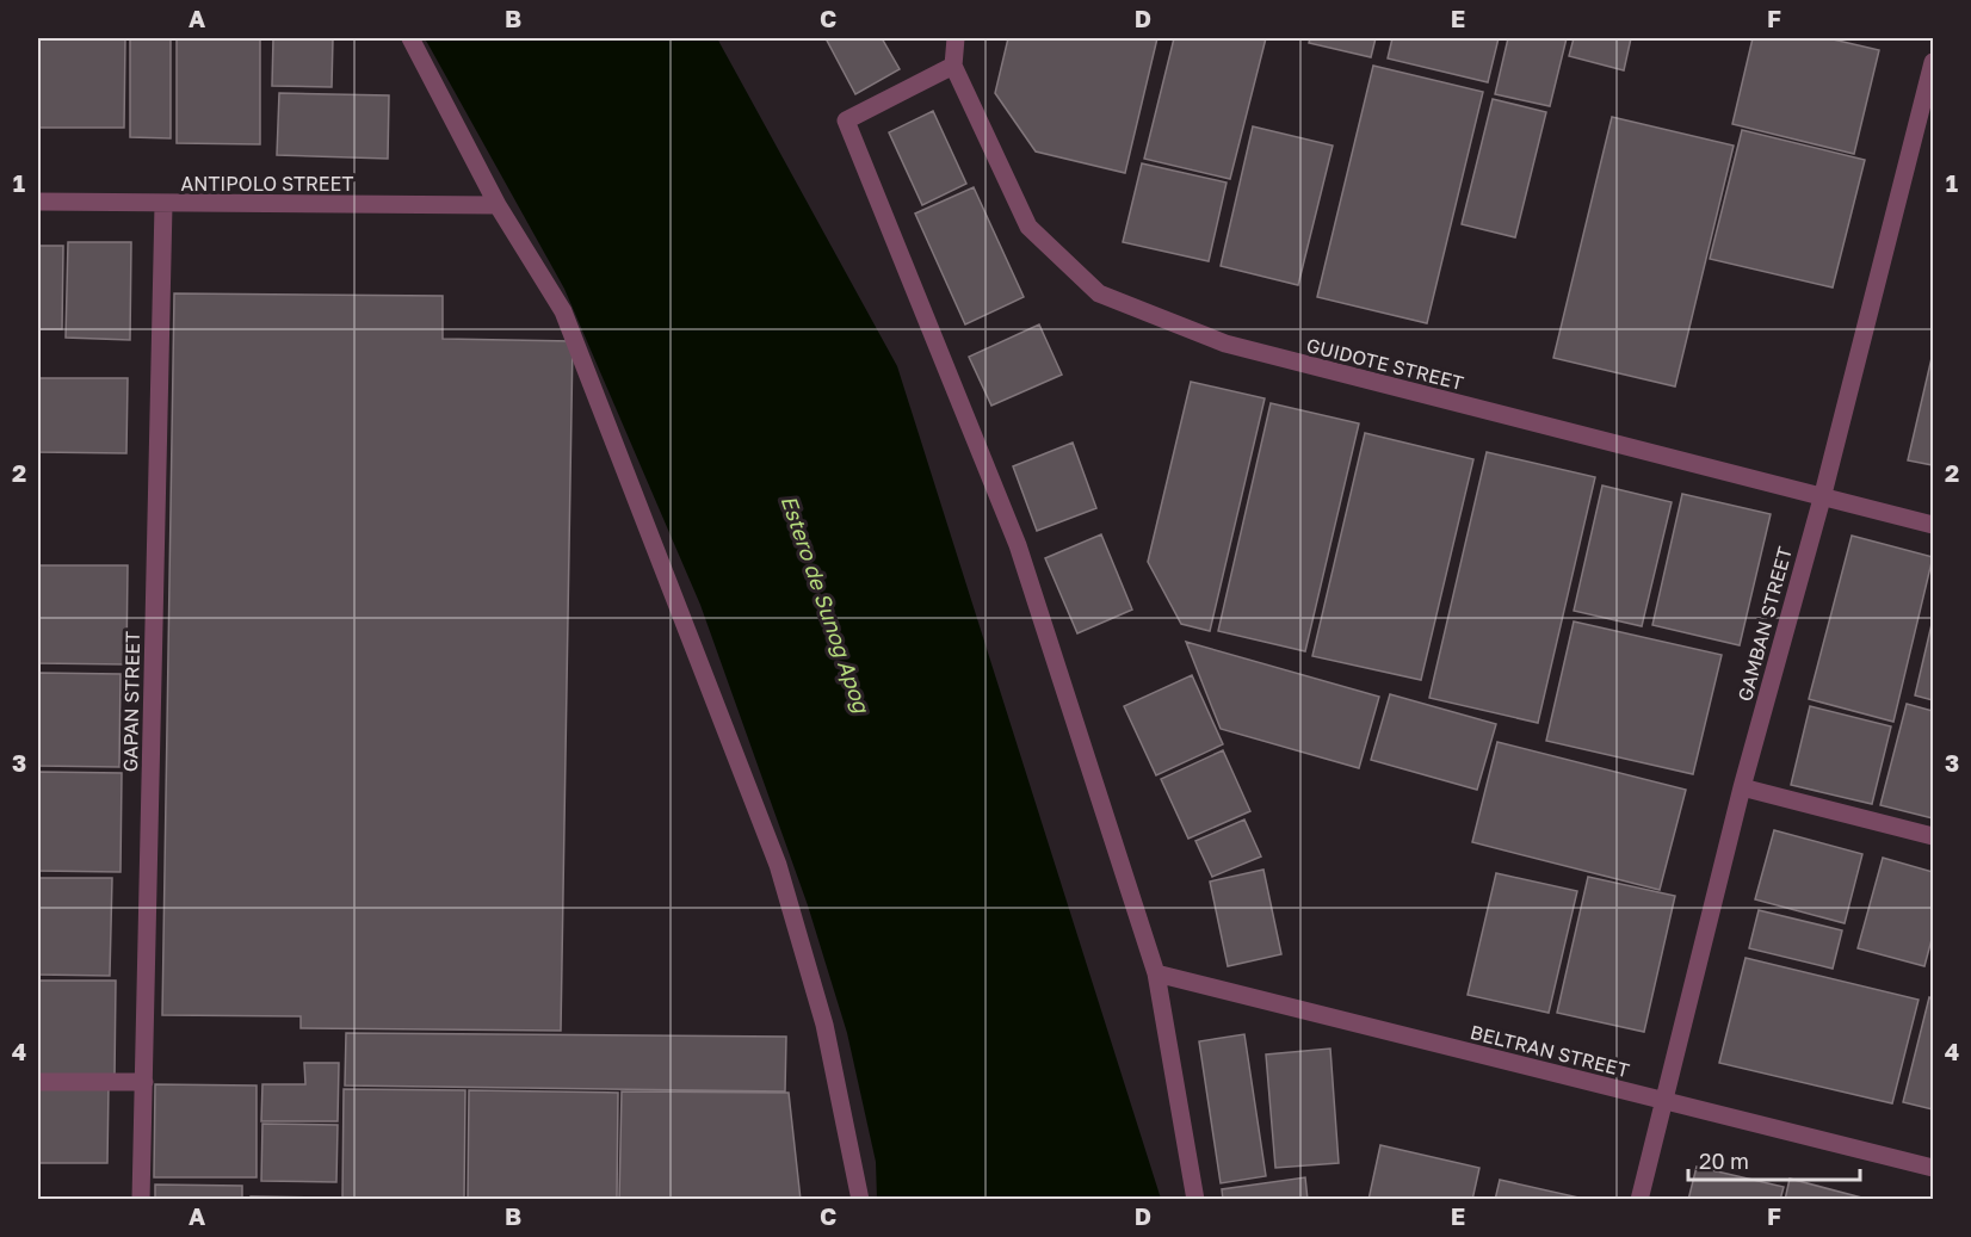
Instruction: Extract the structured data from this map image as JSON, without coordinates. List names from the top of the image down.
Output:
{
  "streets": {
    "street": [
      "ANTIPOLO STREET",
      "GUIDOTE STREET",
      "GAMBAN STREET",
      "GAPAN STREET",
      "BELTRAN STREET"
    ]
  },
  "crossings": [
    ["ANTIPOLO STREET", "GAPAN STREET"],
    ["GUIDOTE STREET", "GAMBAN STREET"],
    ["GAMBAN STREET", "BELTRAN STREET"]
  ],
  "water": ["Estero de Sunog Apog"],
  "scale_bar": "20 m",
  "grid": {
    "columns": [
      "A",
      "B",
      "C",
      "D",
      "E",
      "F"
    ],
    "rows": [
      "1",
      "2",
      "3",
      "4"
    ]
  }
}
